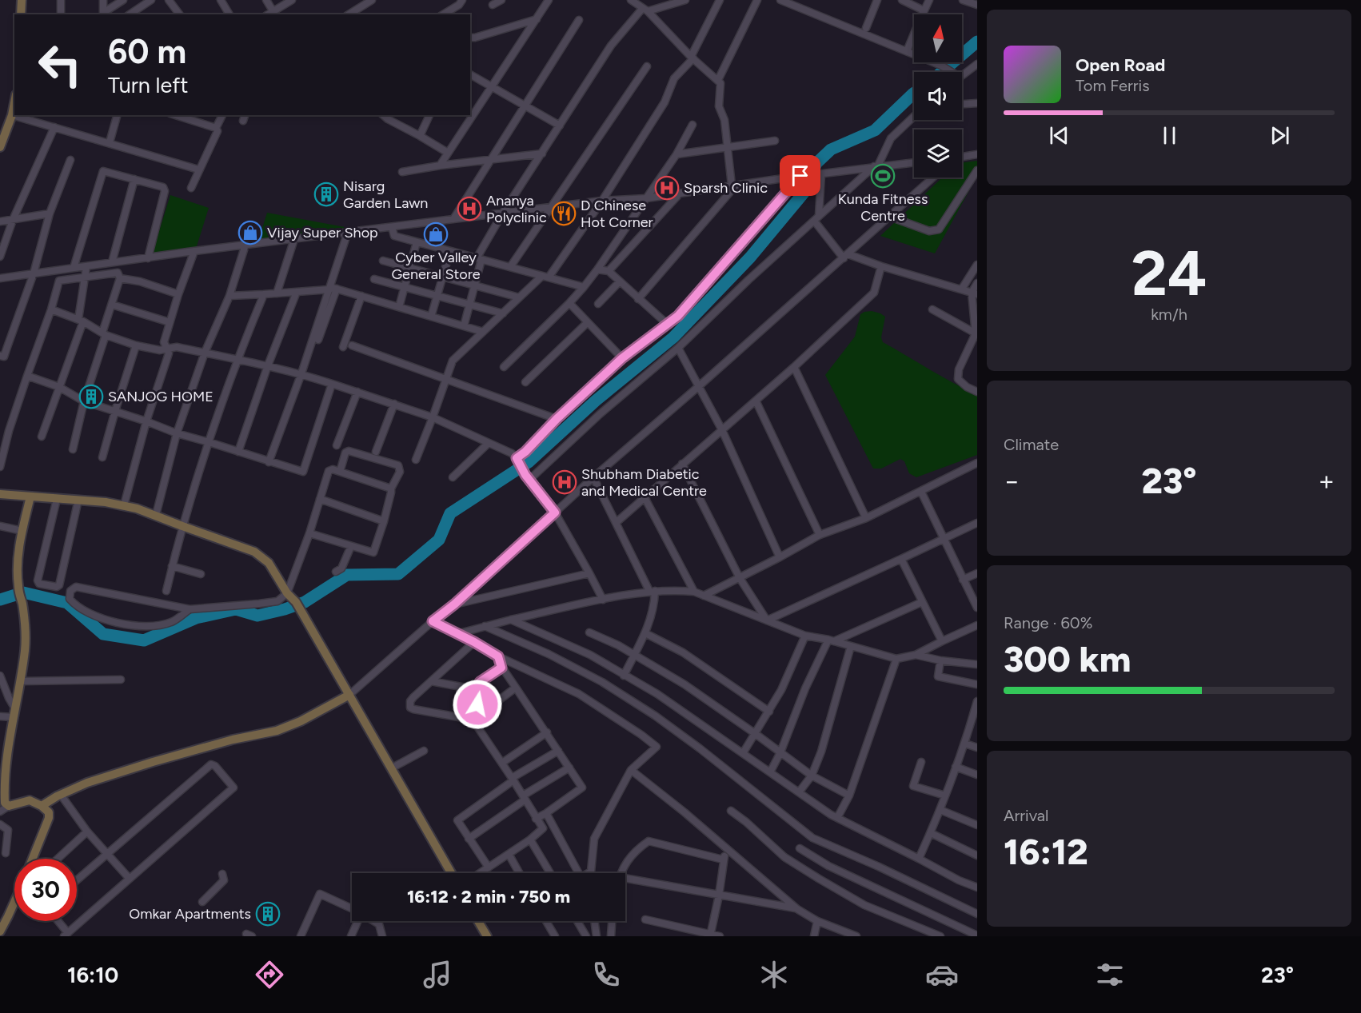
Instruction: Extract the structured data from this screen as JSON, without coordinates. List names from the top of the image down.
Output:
{
  "places": {
    "sports": ["Kunda Fitness Centre"],
    "hospital": ["Sparsh Clinic", "Ananya Polyclinic", "Shubham Diabetic and Medical Centre"],
    "building": ["Nisarg Garden Lawn", "SANJOG HOME", "Omkar Apartments"],
    "restaurant": ["D Chinese Hot Corner"],
    "shop": ["Vijay Super Shop", "Cyber Valley General Store"]
  },
  "north": "top",
  "page": {
    "turn": ["60 m", "Turn left"],
    "song": ["Open Road", "Tom Ferris"],
    "tile": [
      ["24", "km/h"],
      "Climate",
      ["Range · 60%", "300 km"],
      ["Arrival", "16:12"]
    ],
    "heat": ["−", "23°", "+"],
    "limit": "30",
    "trip": "16:12 · 2 min · 750 m",
    "tabs": ["16:10", "23°"]
  }
}
